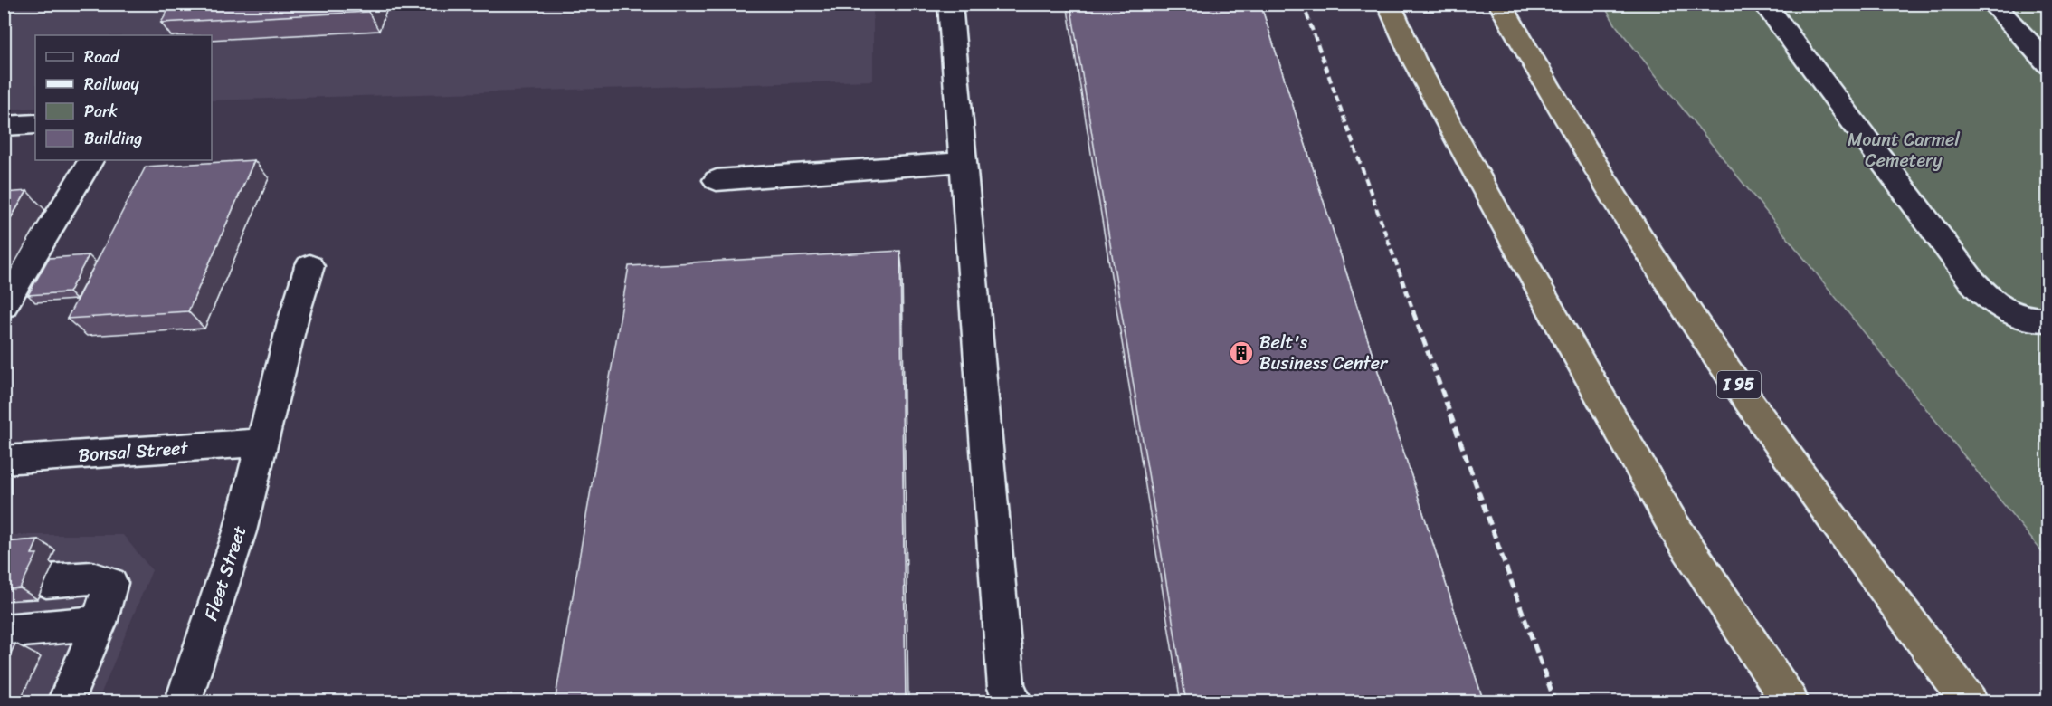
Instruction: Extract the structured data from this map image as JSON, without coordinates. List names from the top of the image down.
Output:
{
  "streets": {
    "highway": ["I 95"],
    "street": ["Bonsal Street", "Fleet Street"]
  },
  "crossings": [
    ["Bonsal Street", "Fleet Street"]
  ],
  "parks": ["Mount Carmel Cemetery"],
  "places": {
    "building": ["Belt's Business Center"]
  },
  "legend": [
    "Road",
    "Railway",
    "Park",
    "Building"
  ]
}
